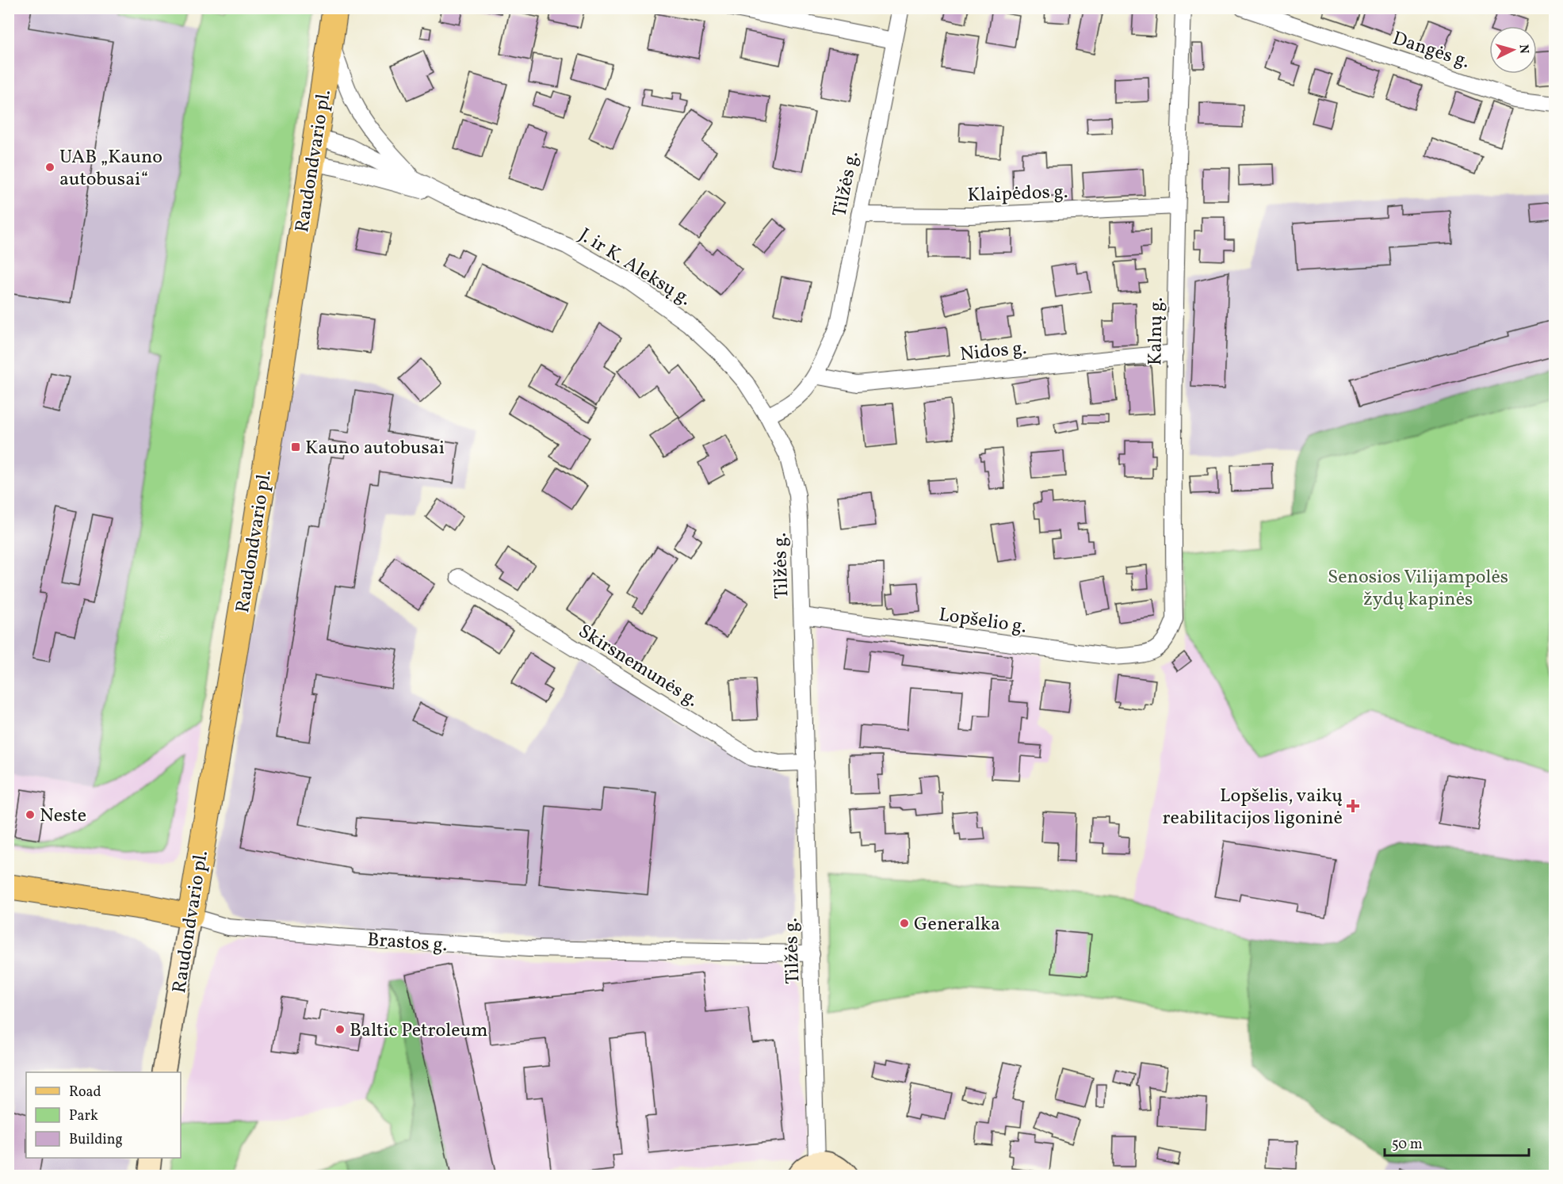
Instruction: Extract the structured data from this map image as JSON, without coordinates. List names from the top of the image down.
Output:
{
  "streets": {
    "main road": ["Raudondvario pl.", "Brastos g."],
    "street": [
      "Dangės g.",
      "Tilžės g.",
      "Klaipėdos g.",
      "J. ir K. Aleksų g.",
      "Kalnų g.",
      "Nidos g.",
      "Lopšelio g.",
      "Skirsnemunės g."
    ]
  },
  "crossings": [
    ["Raudondvario pl.", "J. ir K. Aleksų g."],
    ["Raudondvario pl.", "Brastos g."],
    ["Tilžės g.", "Klaipėdos g."],
    ["Tilžės g.", "J. ir K. Aleksų g."],
    ["Tilžės g.", "Nidos g."],
    ["Tilžės g.", "Lopšelio g."],
    ["Tilžės g.", "Skirsnemunės g."],
    ["Tilžės g.", "Brastos g."],
    ["Klaipėdos g.", "Kalnų g."],
    ["Kalnų g.", "Nidos g."],
    ["Kalnų g.", "Lopšelio g."]
  ],
  "parks": ["Senosios Vilijampolės žydų kapinės"],
  "places": {
    "other": [
      "UAB „Kauno autobusai“",
      "Neste",
      "Generalka",
      "Baltic Petroleum"
    ],
    "transit": ["Kauno autobusai"],
    "health": ["Lopšelis, vaikų reabilitacijos ligoninė"]
  },
  "legend": ["Road", "Park", "Building"],
  "scale_bar": "50 m",
  "north": "right"
}
